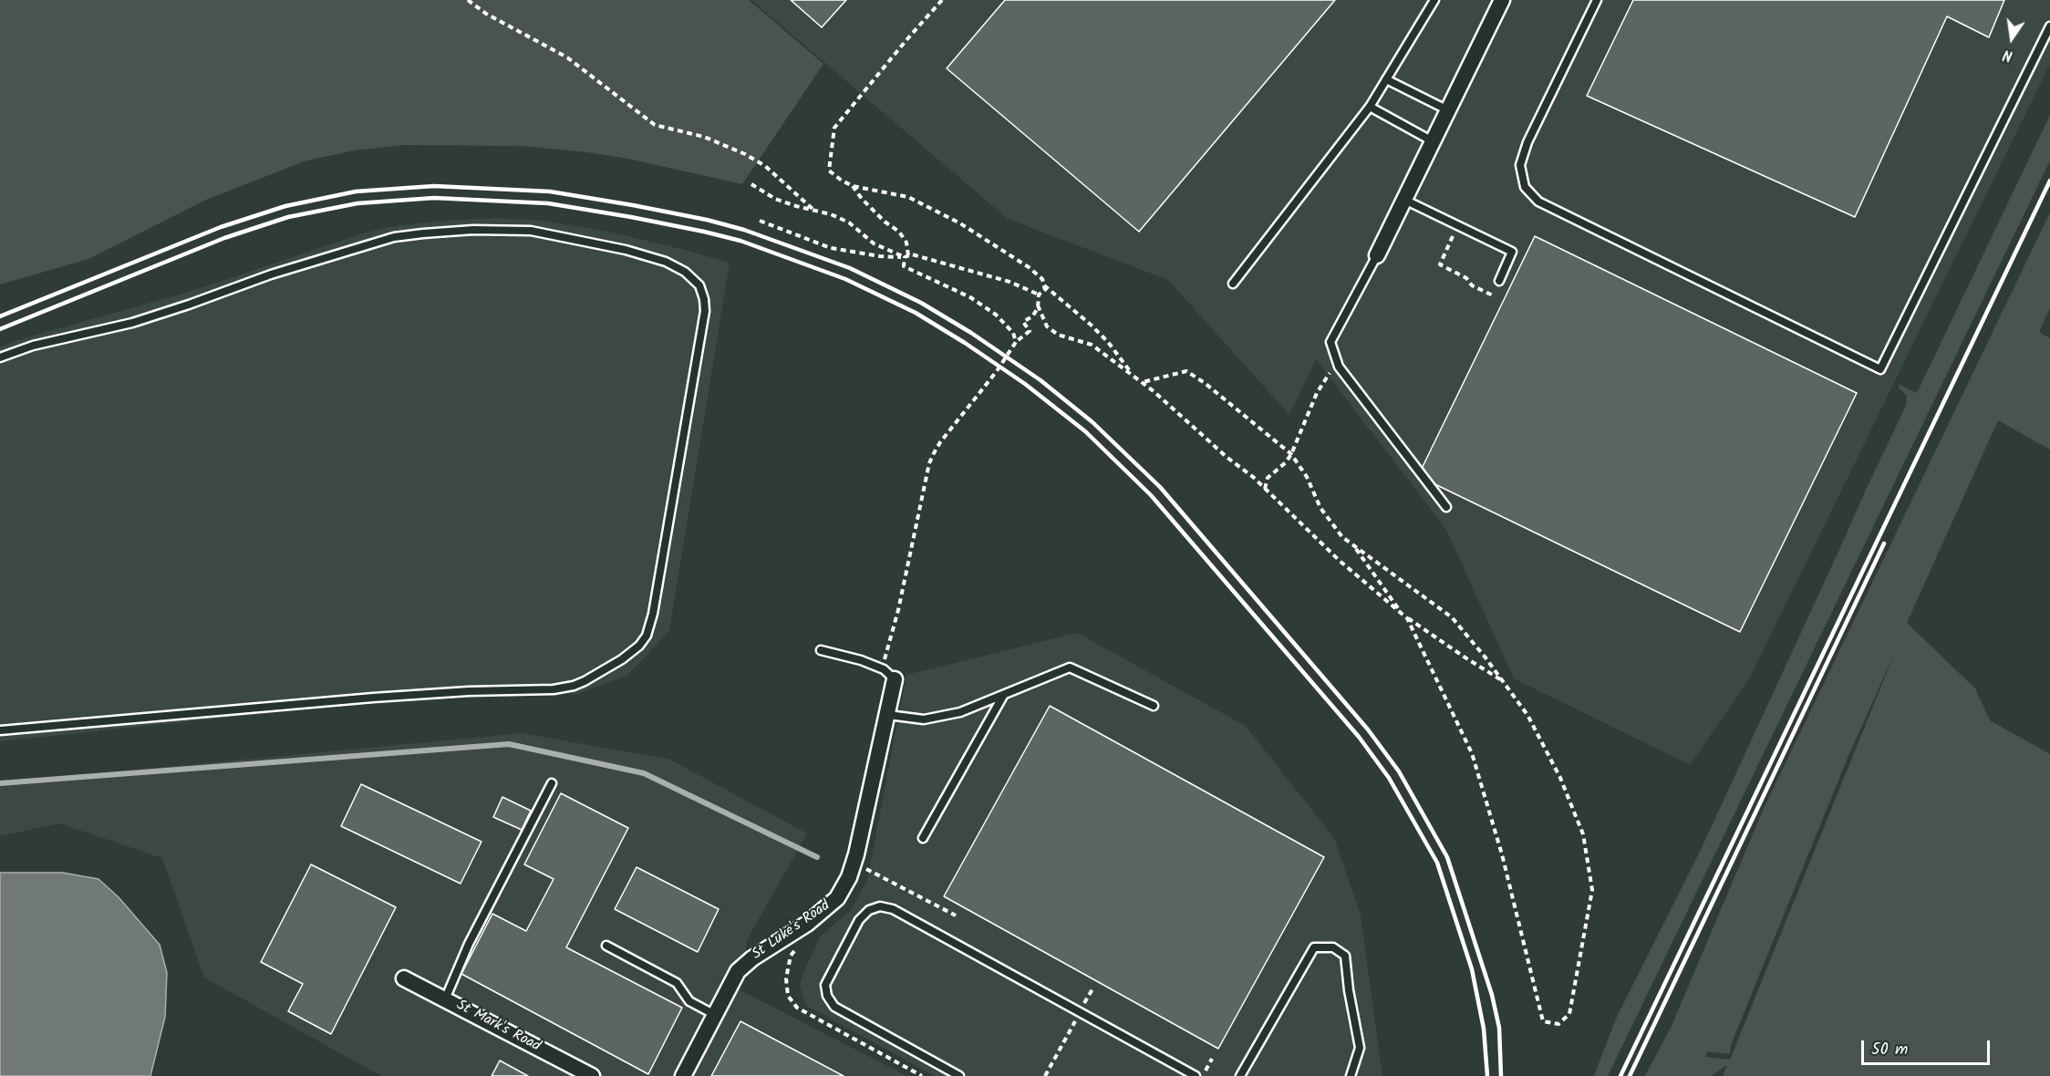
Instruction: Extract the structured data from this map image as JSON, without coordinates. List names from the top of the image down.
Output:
{
  "streets": {
    "street": ["St Luke's Road", "St Mark's Road"]
  },
  "scale_bar": "50 m",
  "north": "bottom"
}
